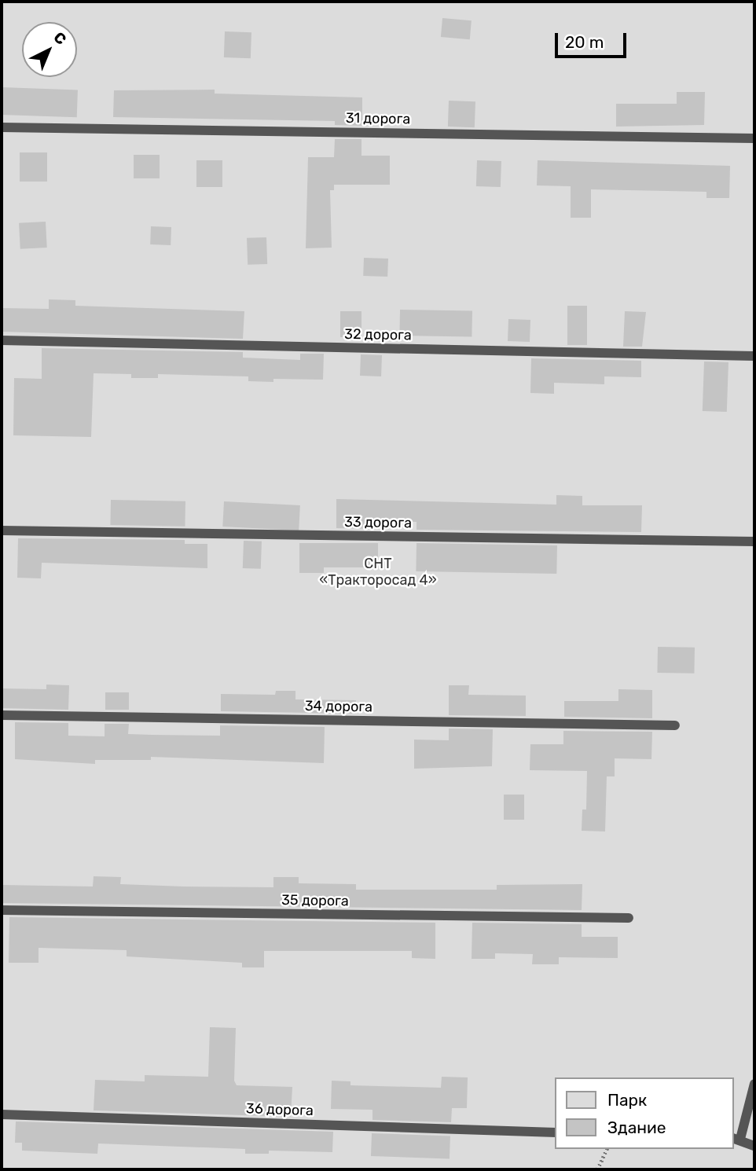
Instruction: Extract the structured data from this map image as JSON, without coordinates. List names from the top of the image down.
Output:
{
  "streets": {
    "lane": [
      "31 дорога",
      "32 дорога",
      "33 дорога",
      "34 дорога",
      "35 дорога",
      "36 дорога"
    ]
  },
  "parks": ["СНТ «Тракторосад 4»"],
  "legend": ["Парк", "Здание"],
  "scale_bar": "20 m",
  "north": "top right"
}
